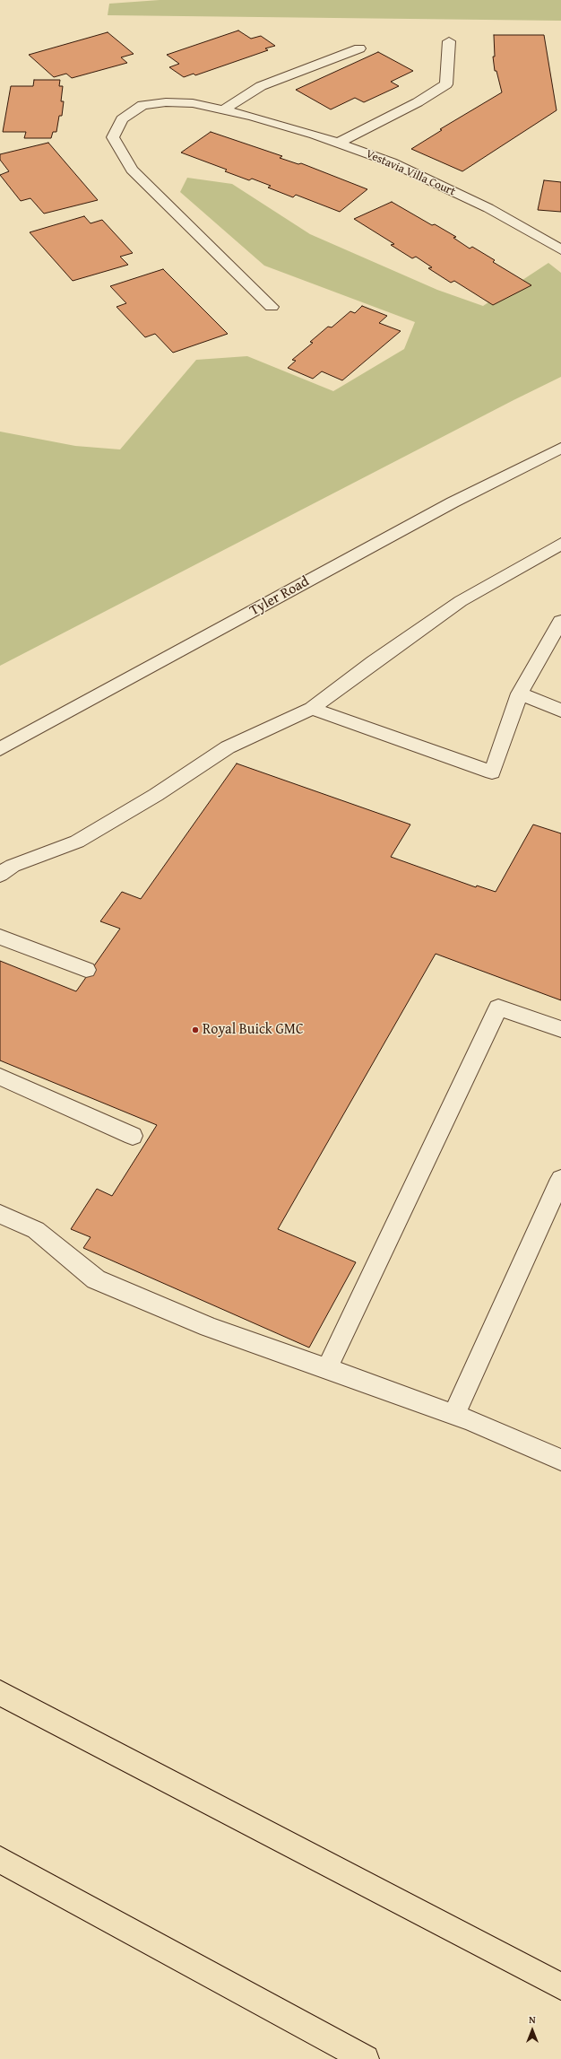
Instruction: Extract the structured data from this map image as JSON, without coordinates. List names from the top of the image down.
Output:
{
  "streets": {
    "street": ["Vestavia Villa Court", "Tyler Road"]
  },
  "places": ["Royal Buick GMC"],
  "north": "top"
}
